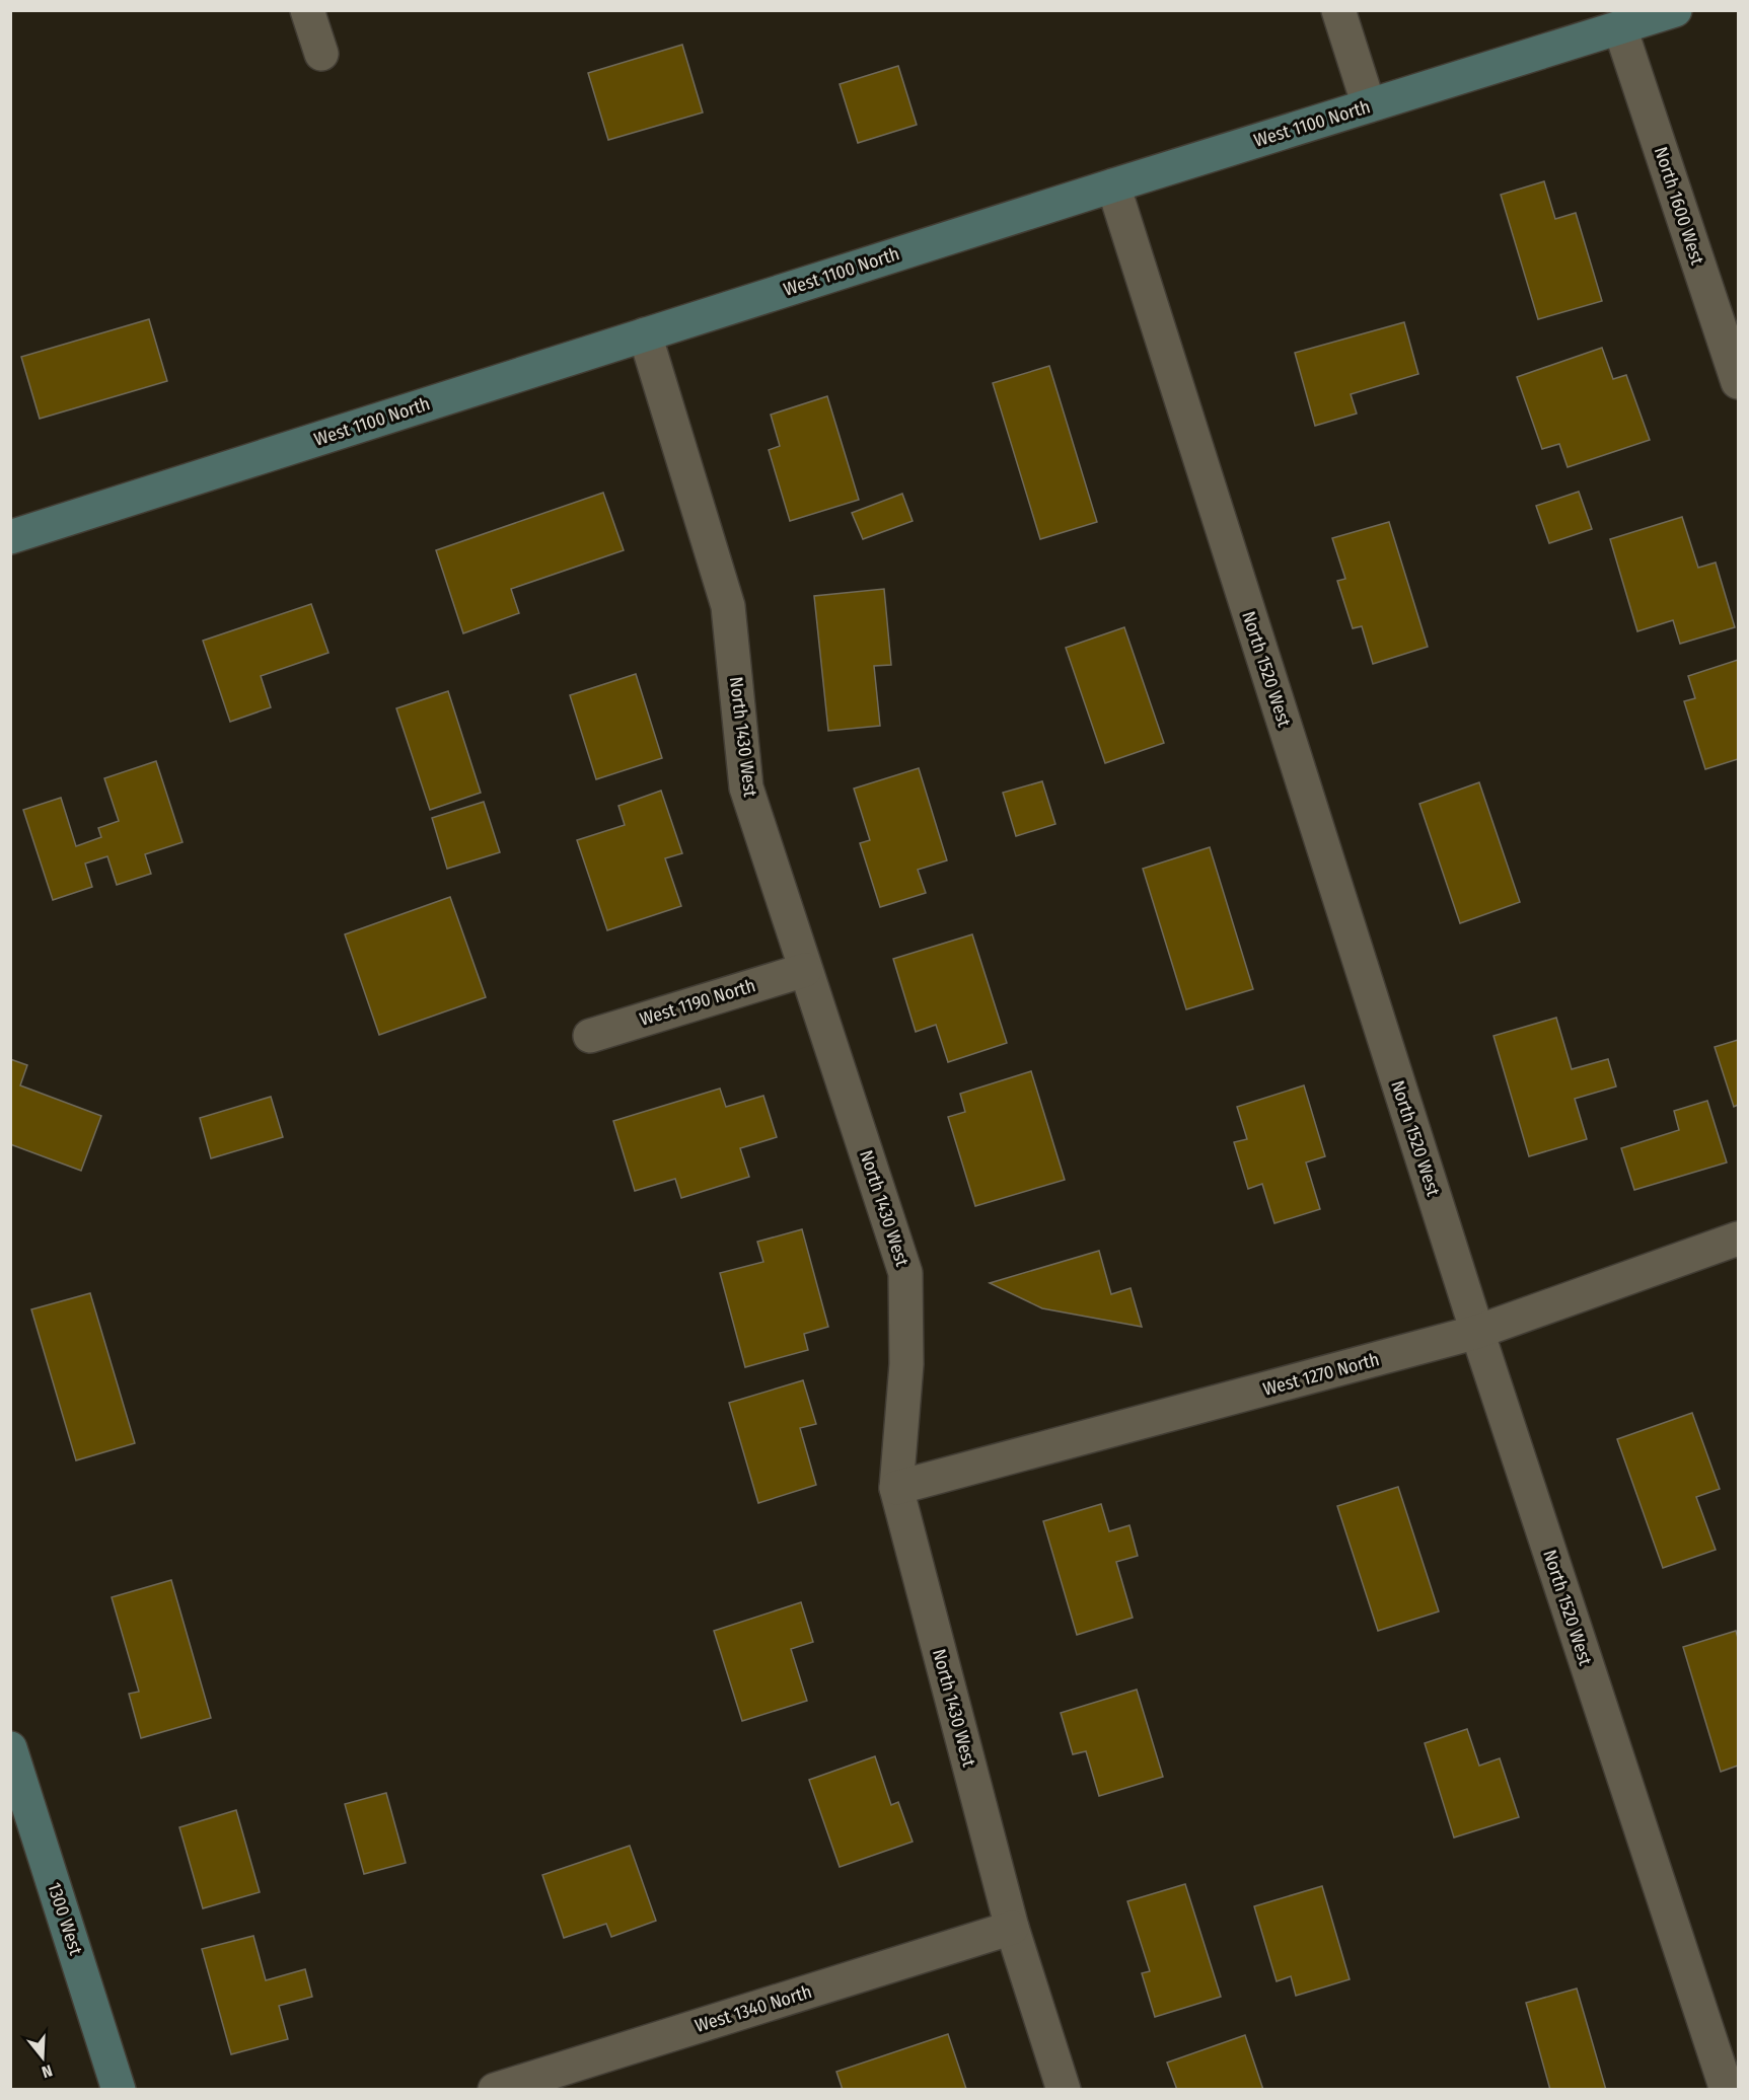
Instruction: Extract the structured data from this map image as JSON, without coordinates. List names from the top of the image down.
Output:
{
  "streets": {
    "main road": ["West 1100 North", "1300 West"],
    "street": [
      "North 1600 West",
      "North 1520 West",
      "North 1430 West",
      "West 1190 North",
      "West 1270 North",
      "West 1340 North"
    ]
  },
  "crossings": [
    ["West 1100 North", "North 1600 West"],
    ["West 1100 North", "North 1520 West"],
    ["West 1100 North", "North 1430 West"],
    ["North 1520 West", "West 1270 North"],
    ["North 1430 West", "West 1190 North"],
    ["North 1430 West", "West 1270 North"],
    ["North 1430 West", "West 1340 North"]
  ],
  "north": "bottom"
}
